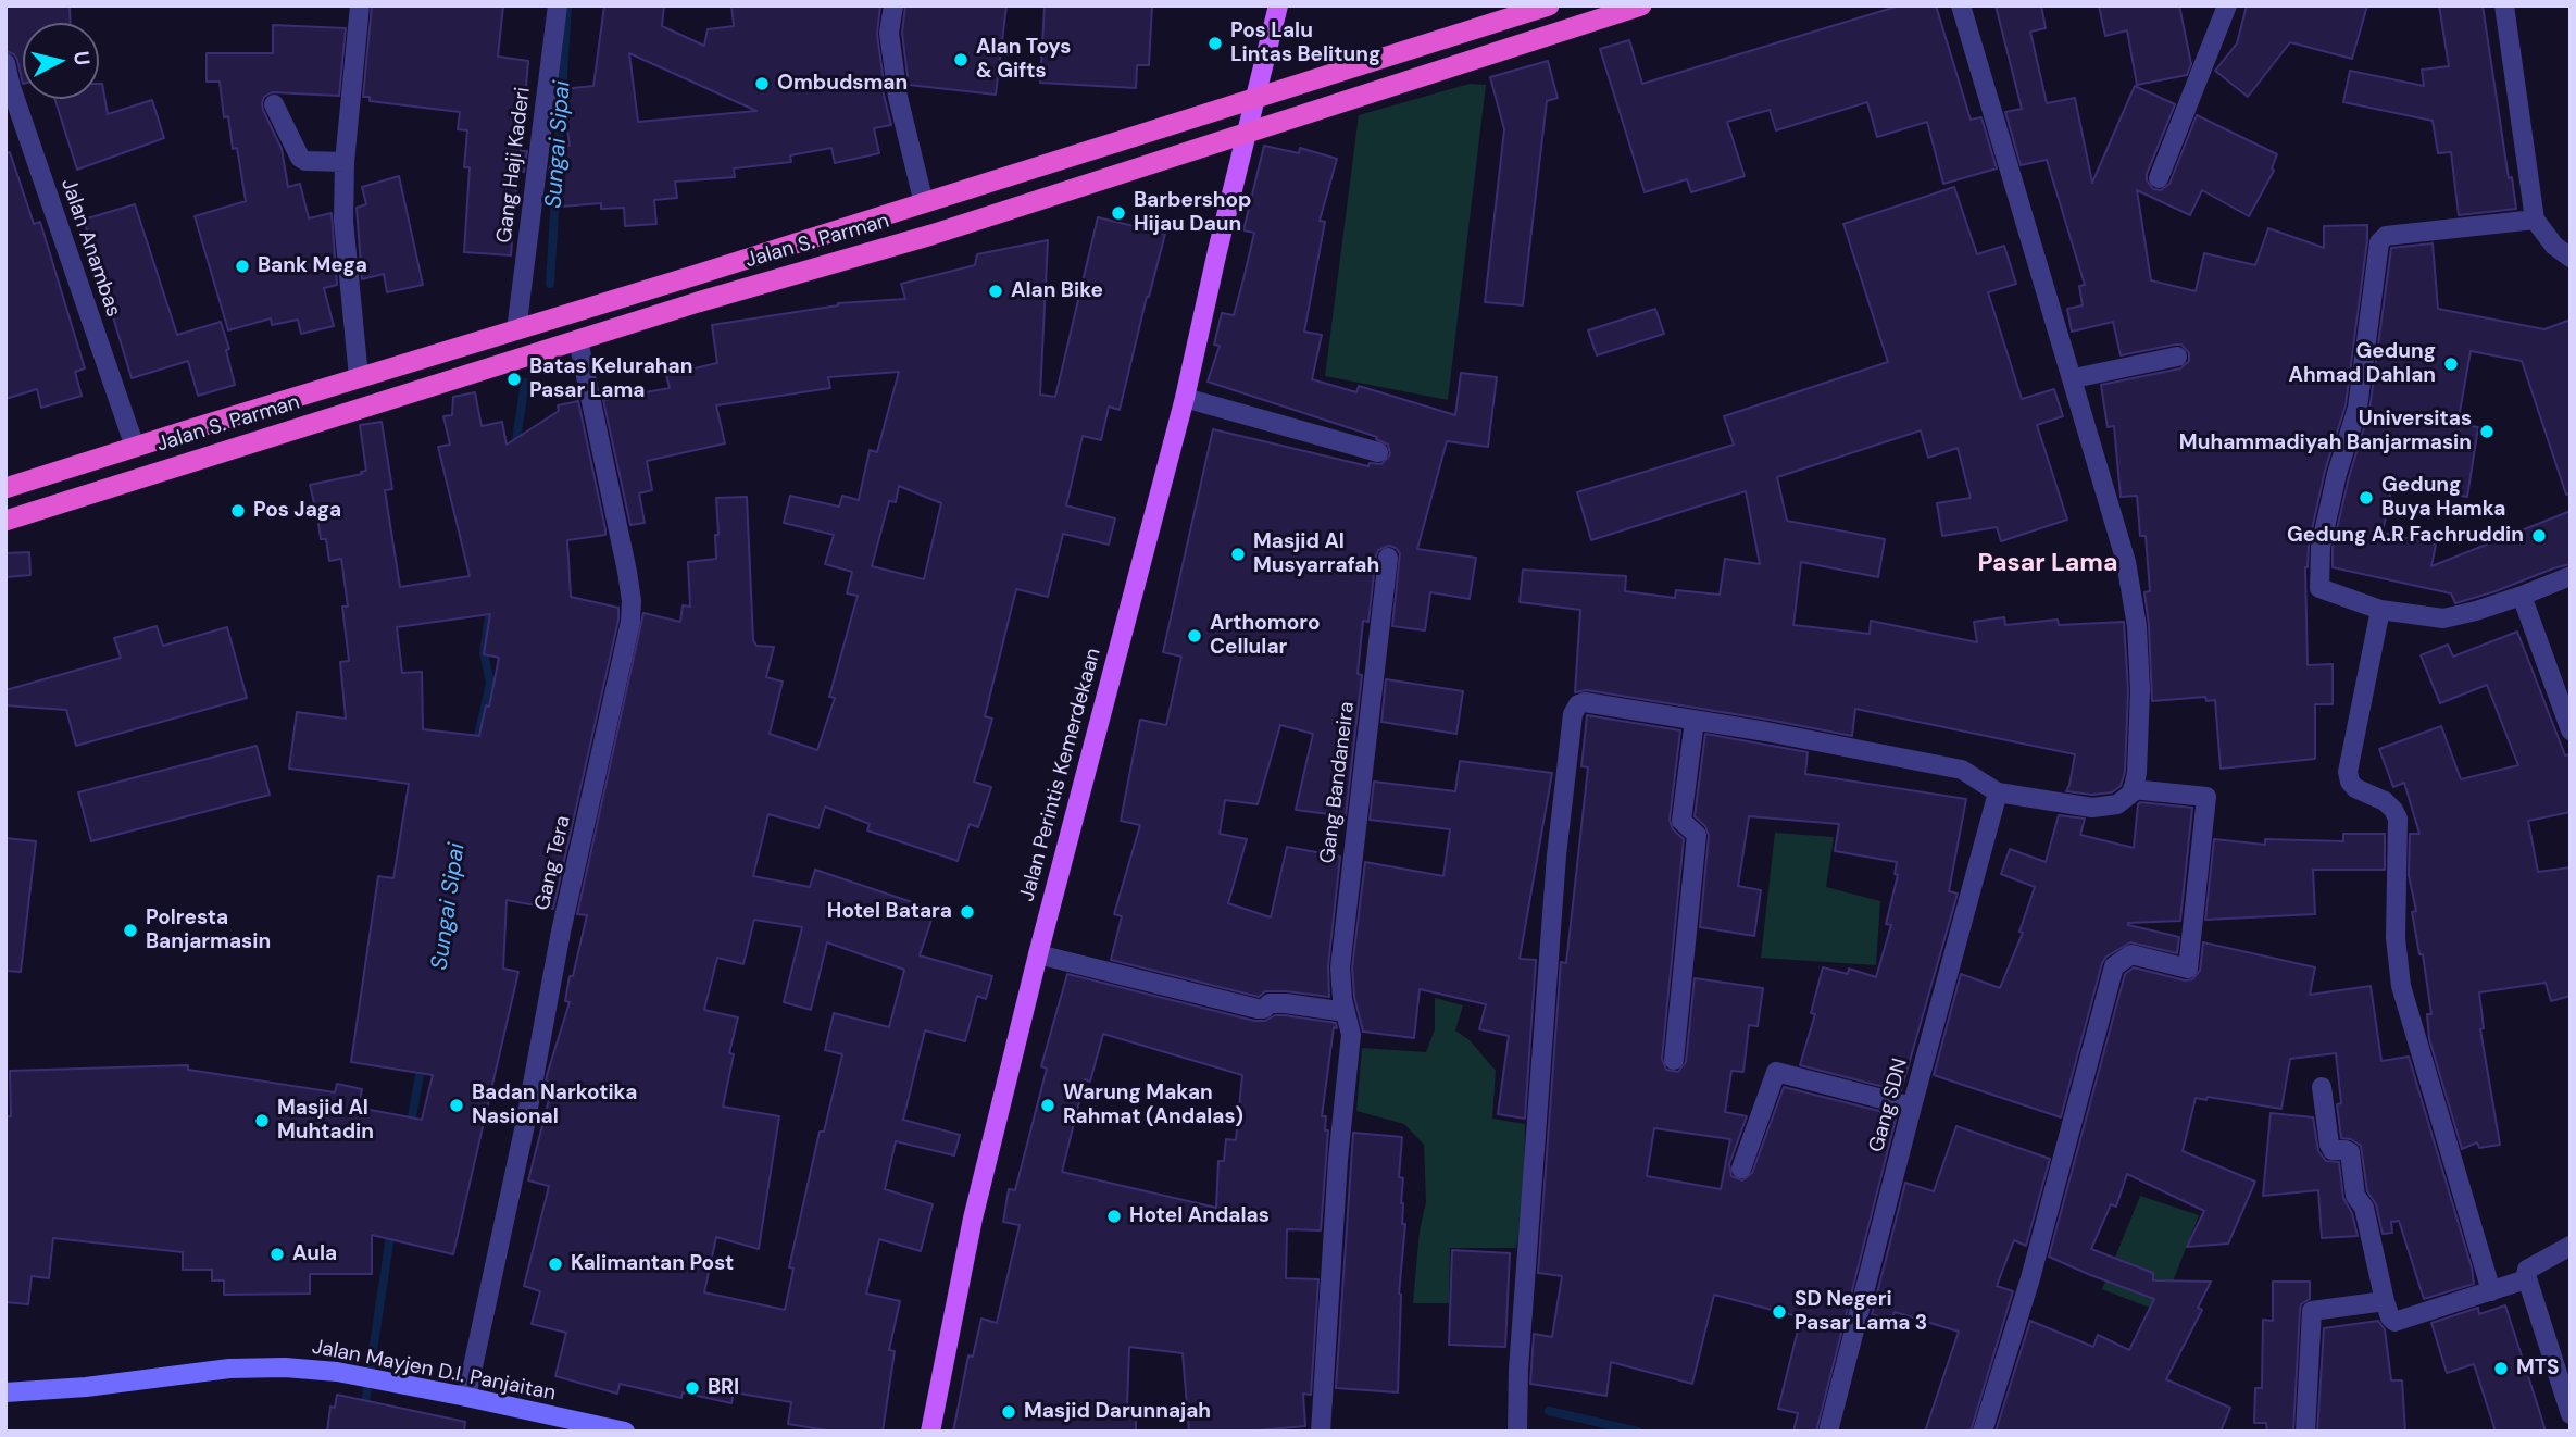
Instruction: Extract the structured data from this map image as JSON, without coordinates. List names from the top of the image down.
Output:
{
  "streets": {
    "highway": ["Jalan S. Parman"],
    "main road": ["Jalan Perintis Kemerdekaan", "Jalan Mayjen D.I. Panjaitan"],
    "street": [
      "Gang Haji Kaderi",
      "Jalan Anambas",
      "Gang Bandaneira",
      "Gang Tera",
      "Gang SDN"
    ]
  },
  "crossings": [
    ["Gang Haji Kaderi", "Jalan S. Parman"],
    ["Jalan S. Parman", "Jalan Anambas"],
    ["Jalan S. Parman", "Jalan Perintis Kemerdekaan"],
    ["Jalan S. Parman", "Gang Tera"],
    ["Gang Tera", "Jalan Mayjen D.I. Panjaitan"]
  ],
  "districts": ["Pasar Lama"],
  "water": ["Sungai Sipai"],
  "places": [
    "Pos Lalu Lintas Belitung",
    "Alan Toys & Gifts",
    "Ombudsman",
    "Barbershop Hijau Daun",
    "Bank Mega",
    "Alan Bike",
    "Gedung Ahmad Dahlan",
    "Batas Kelurahan Pasar Lama",
    "Universitas Muhammadiyah Banjarmasin",
    "Gedung Buya Hamka",
    "Pos Jaga",
    "Gedung A.R Fachruddin",
    "Masjid Al Musyarrafah",
    "Arthomoro Cellular",
    "Hotel Batara",
    "Polresta Banjarmasin",
    "Badan Narkotika Nasional",
    "Warung Makan Rahmat (Andalas)",
    "Masjid Al Muhtadin",
    "Hotel Andalas",
    "Aula",
    "Kalimantan Post",
    "SD Negeri Pasar Lama 3",
    "MTS",
    "BRI",
    "Masjid Darunnajah"
  ],
  "north": "right"
}
